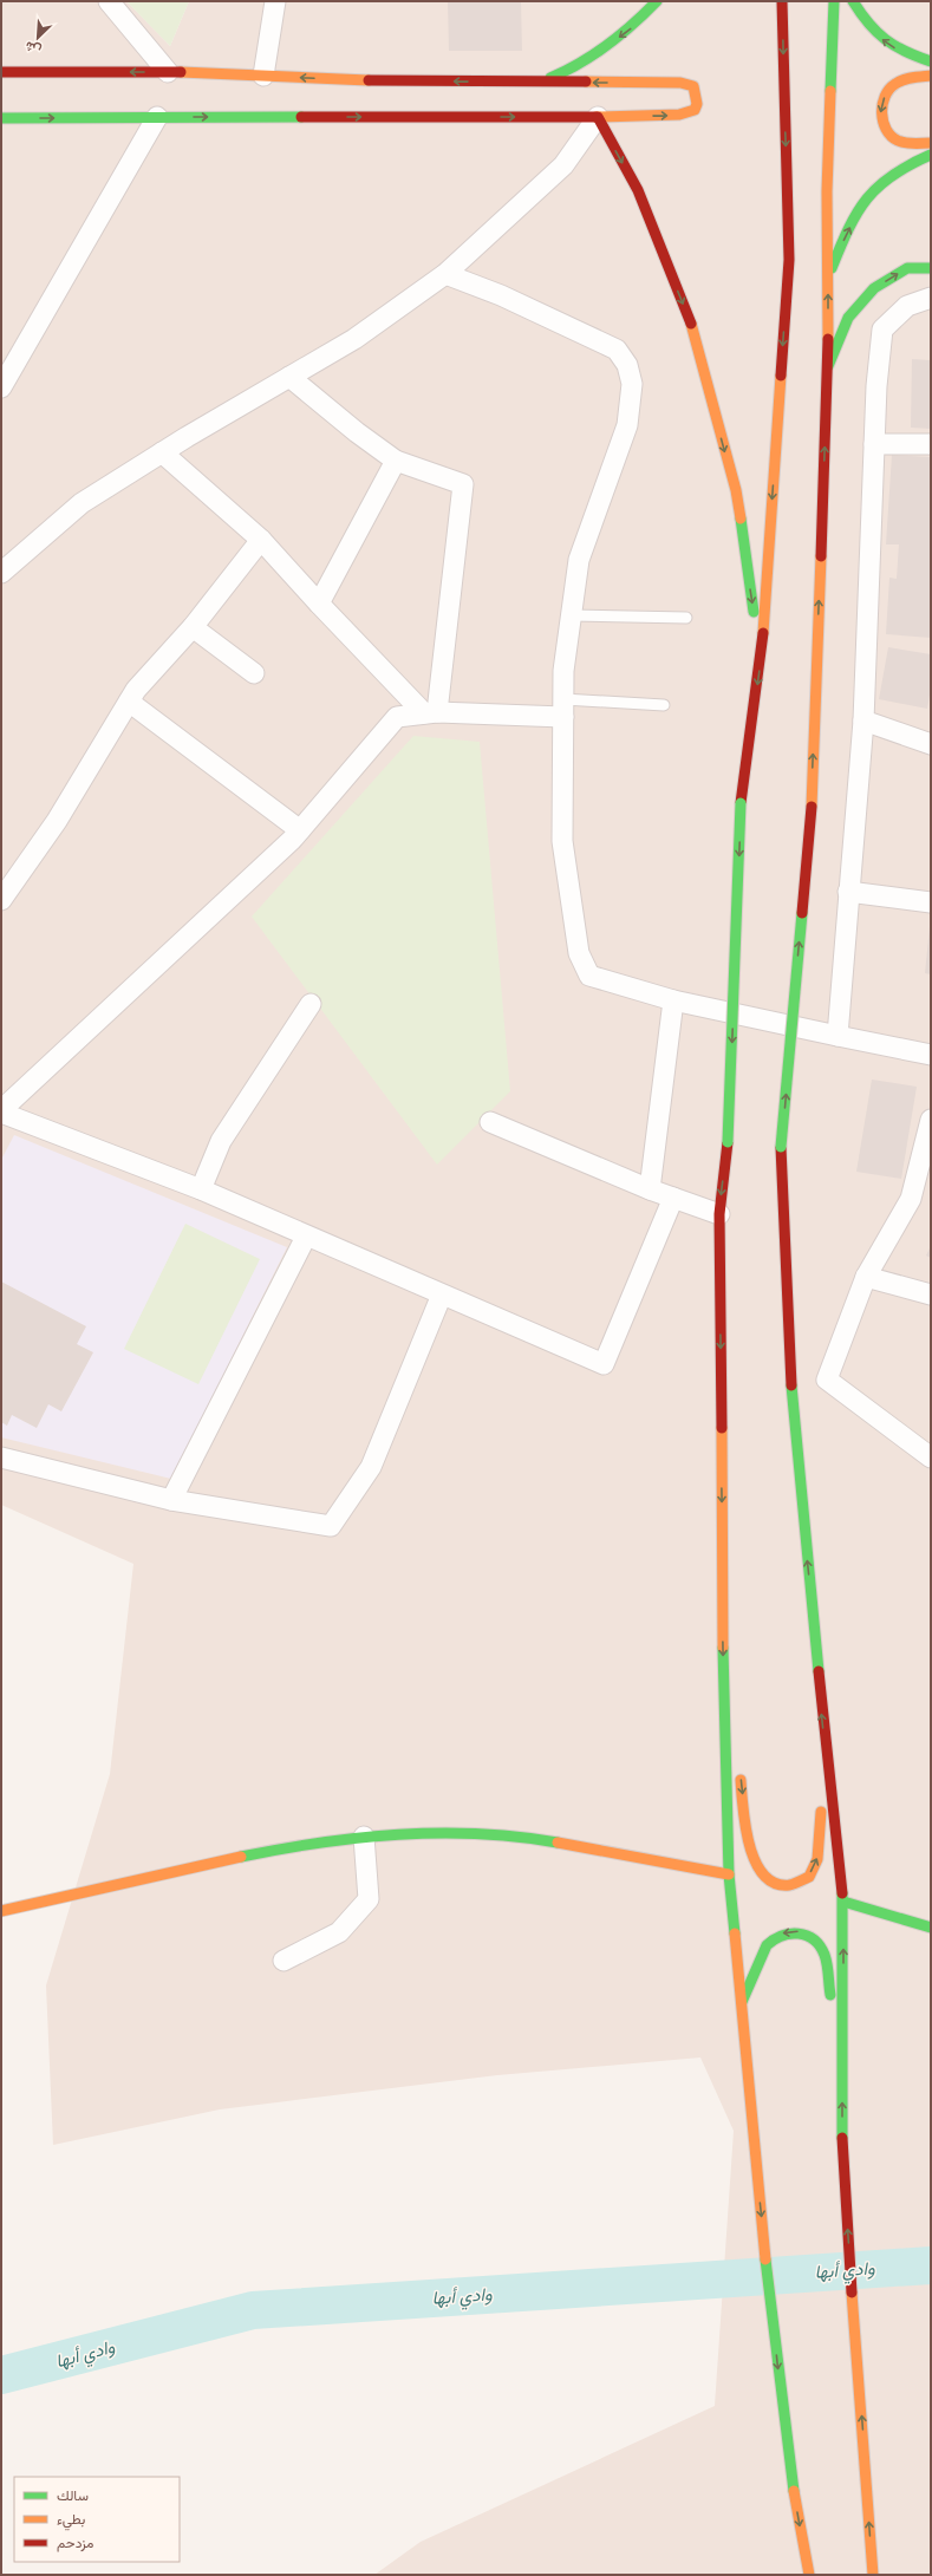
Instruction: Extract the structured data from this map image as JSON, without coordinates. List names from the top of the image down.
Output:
{
  "water": ["وادي أبها"],
  "legend": ["سالك", "بطيء", "مزدحم"],
  "north": "bottom left"
}
